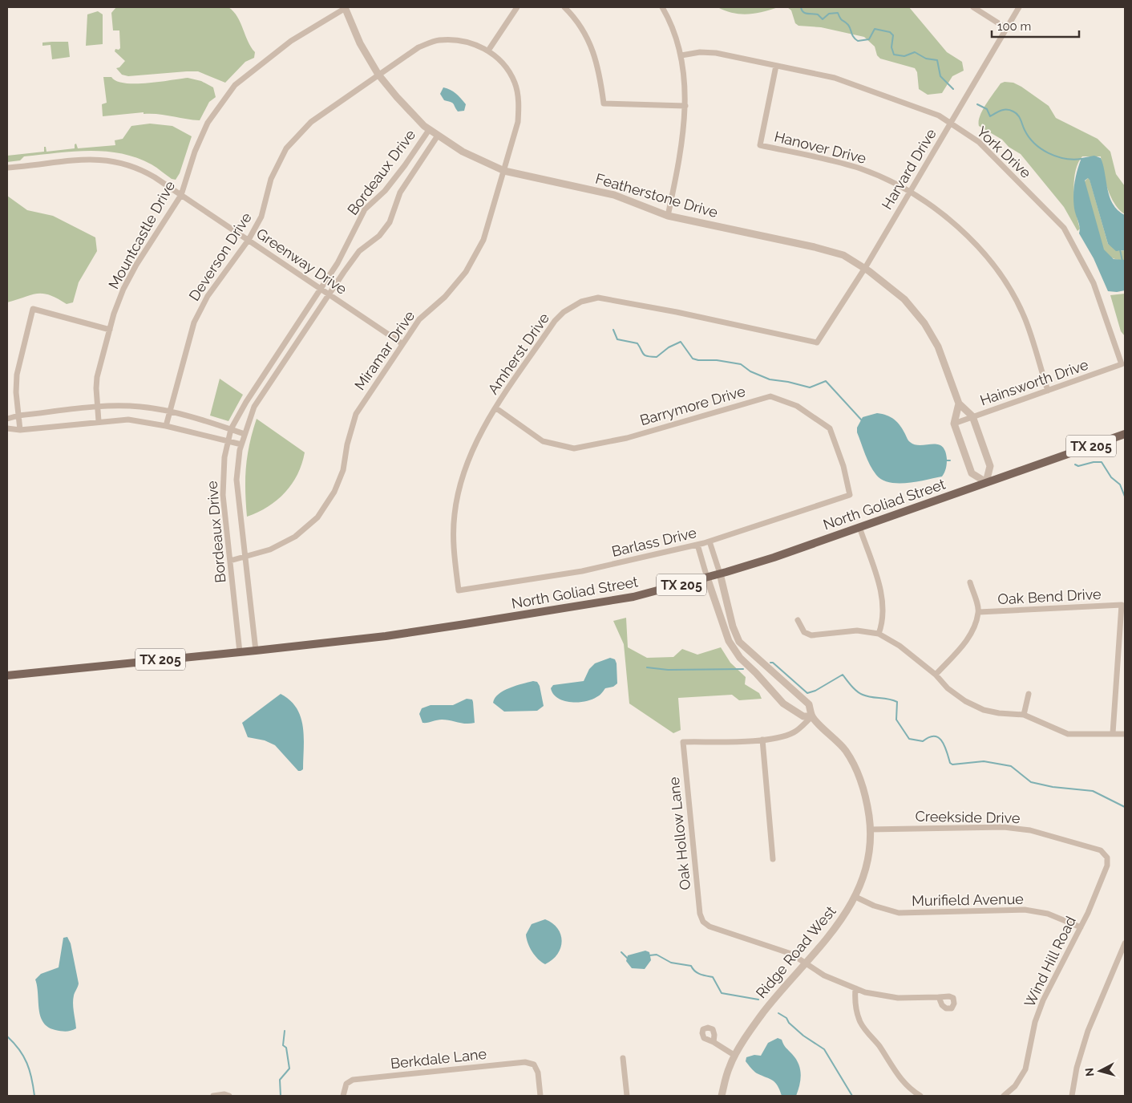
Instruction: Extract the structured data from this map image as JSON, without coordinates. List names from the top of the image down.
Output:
{
  "streets": {
    "main road": ["TX 205", "North Goliad Street"],
    "street": [
      "Hanover Drive",
      "York Drive",
      "Harvard Drive",
      "Bordeaux Drive",
      "Featherstone Drive",
      "Mountcastle Drive",
      "Deverson Drive",
      "Greenway Drive",
      "Miramar Drive",
      "Amherst Drive",
      "Hainsworth Drive",
      "Barrymore Drive",
      "Barlass Drive",
      "Oak Bend Drive",
      "Creekside Drive",
      "Oak Hollow Lane",
      "Murifield Avenue",
      "Ridge Road West",
      "Wind Hill Road",
      "Berkdale Lane"
    ]
  },
  "crossings": [
    ["Hanover Drive", "York Drive"],
    ["Hanover Drive", "Harvard Drive"],
    ["Hanover Drive", "Hainsworth Drive"],
    ["York Drive", "Harvard Drive"],
    ["York Drive", "Hainsworth Drive"],
    ["Harvard Drive", "Featherstone Drive"],
    ["Harvard Drive", "Amherst Drive"],
    ["Bordeaux Drive", "Featherstone Drive"],
    ["Bordeaux Drive", "Greenway Drive"],
    ["Bordeaux Drive", "Miramar Drive"],
    ["Bordeaux Drive", "North Goliad Street"],
    ["Featherstone Drive", "Mountcastle Drive"],
    ["Featherstone Drive", "Deverson Drive"],
    ["Featherstone Drive", "Miramar Drive"],
    ["Featherstone Drive", "Hainsworth Drive"],
    ["Featherstone Drive", "North Goliad Street"],
    ["Mountcastle Drive", "Greenway Drive"],
    ["Deverson Drive", "Greenway Drive"],
    ["Deverson Drive", "Miramar Drive"],
    ["Greenway Drive", "Miramar Drive"],
    ["Amherst Drive", "Barrymore Drive"],
    ["Amherst Drive", "Barlass Drive"],
    ["Barrymore Drive", "Barlass Drive"],
    ["North Goliad Street", "Ridge Road West"],
    ["Barlass Drive", "Ridge Road West"],
    ["Creekside Drive", "Ridge Road West"],
    ["Creekside Drive", "Wind Hill Road"],
    ["Oak Hollow Lane", "Ridge Road West"],
    ["Murifield Avenue", "Ridge Road West"],
    ["Murifield Avenue", "Wind Hill Road"]
  ],
  "scale_bar": "100 m",
  "north": "left"
}
